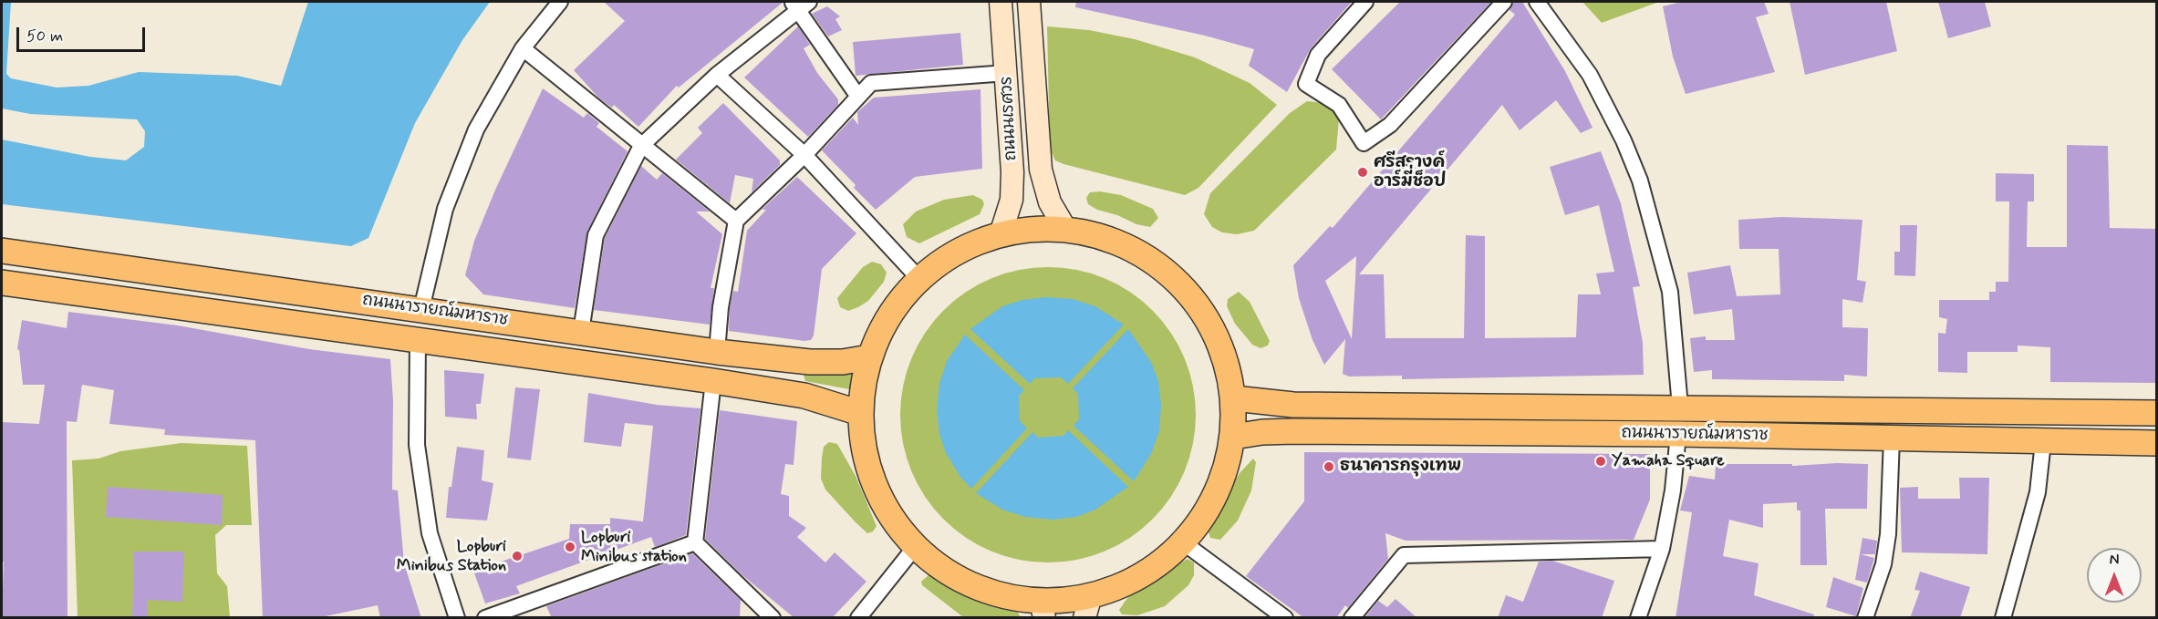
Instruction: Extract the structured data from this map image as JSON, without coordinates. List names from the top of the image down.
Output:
{
  "streets": {
    "main road": ["ถนนนเรศวร", "ถนนนารายณ์มหาราช"]
  },
  "places": [
    "ศรีสุรางค์ อาร์มี่ช็อป",
    "Yamaha Square",
    "ธนาคารกรุงเทพ",
    "Lopburi Minibus station",
    "Lopburi Minibus Station"
  ],
  "scale_bar": "50 m",
  "north": "top"
}
